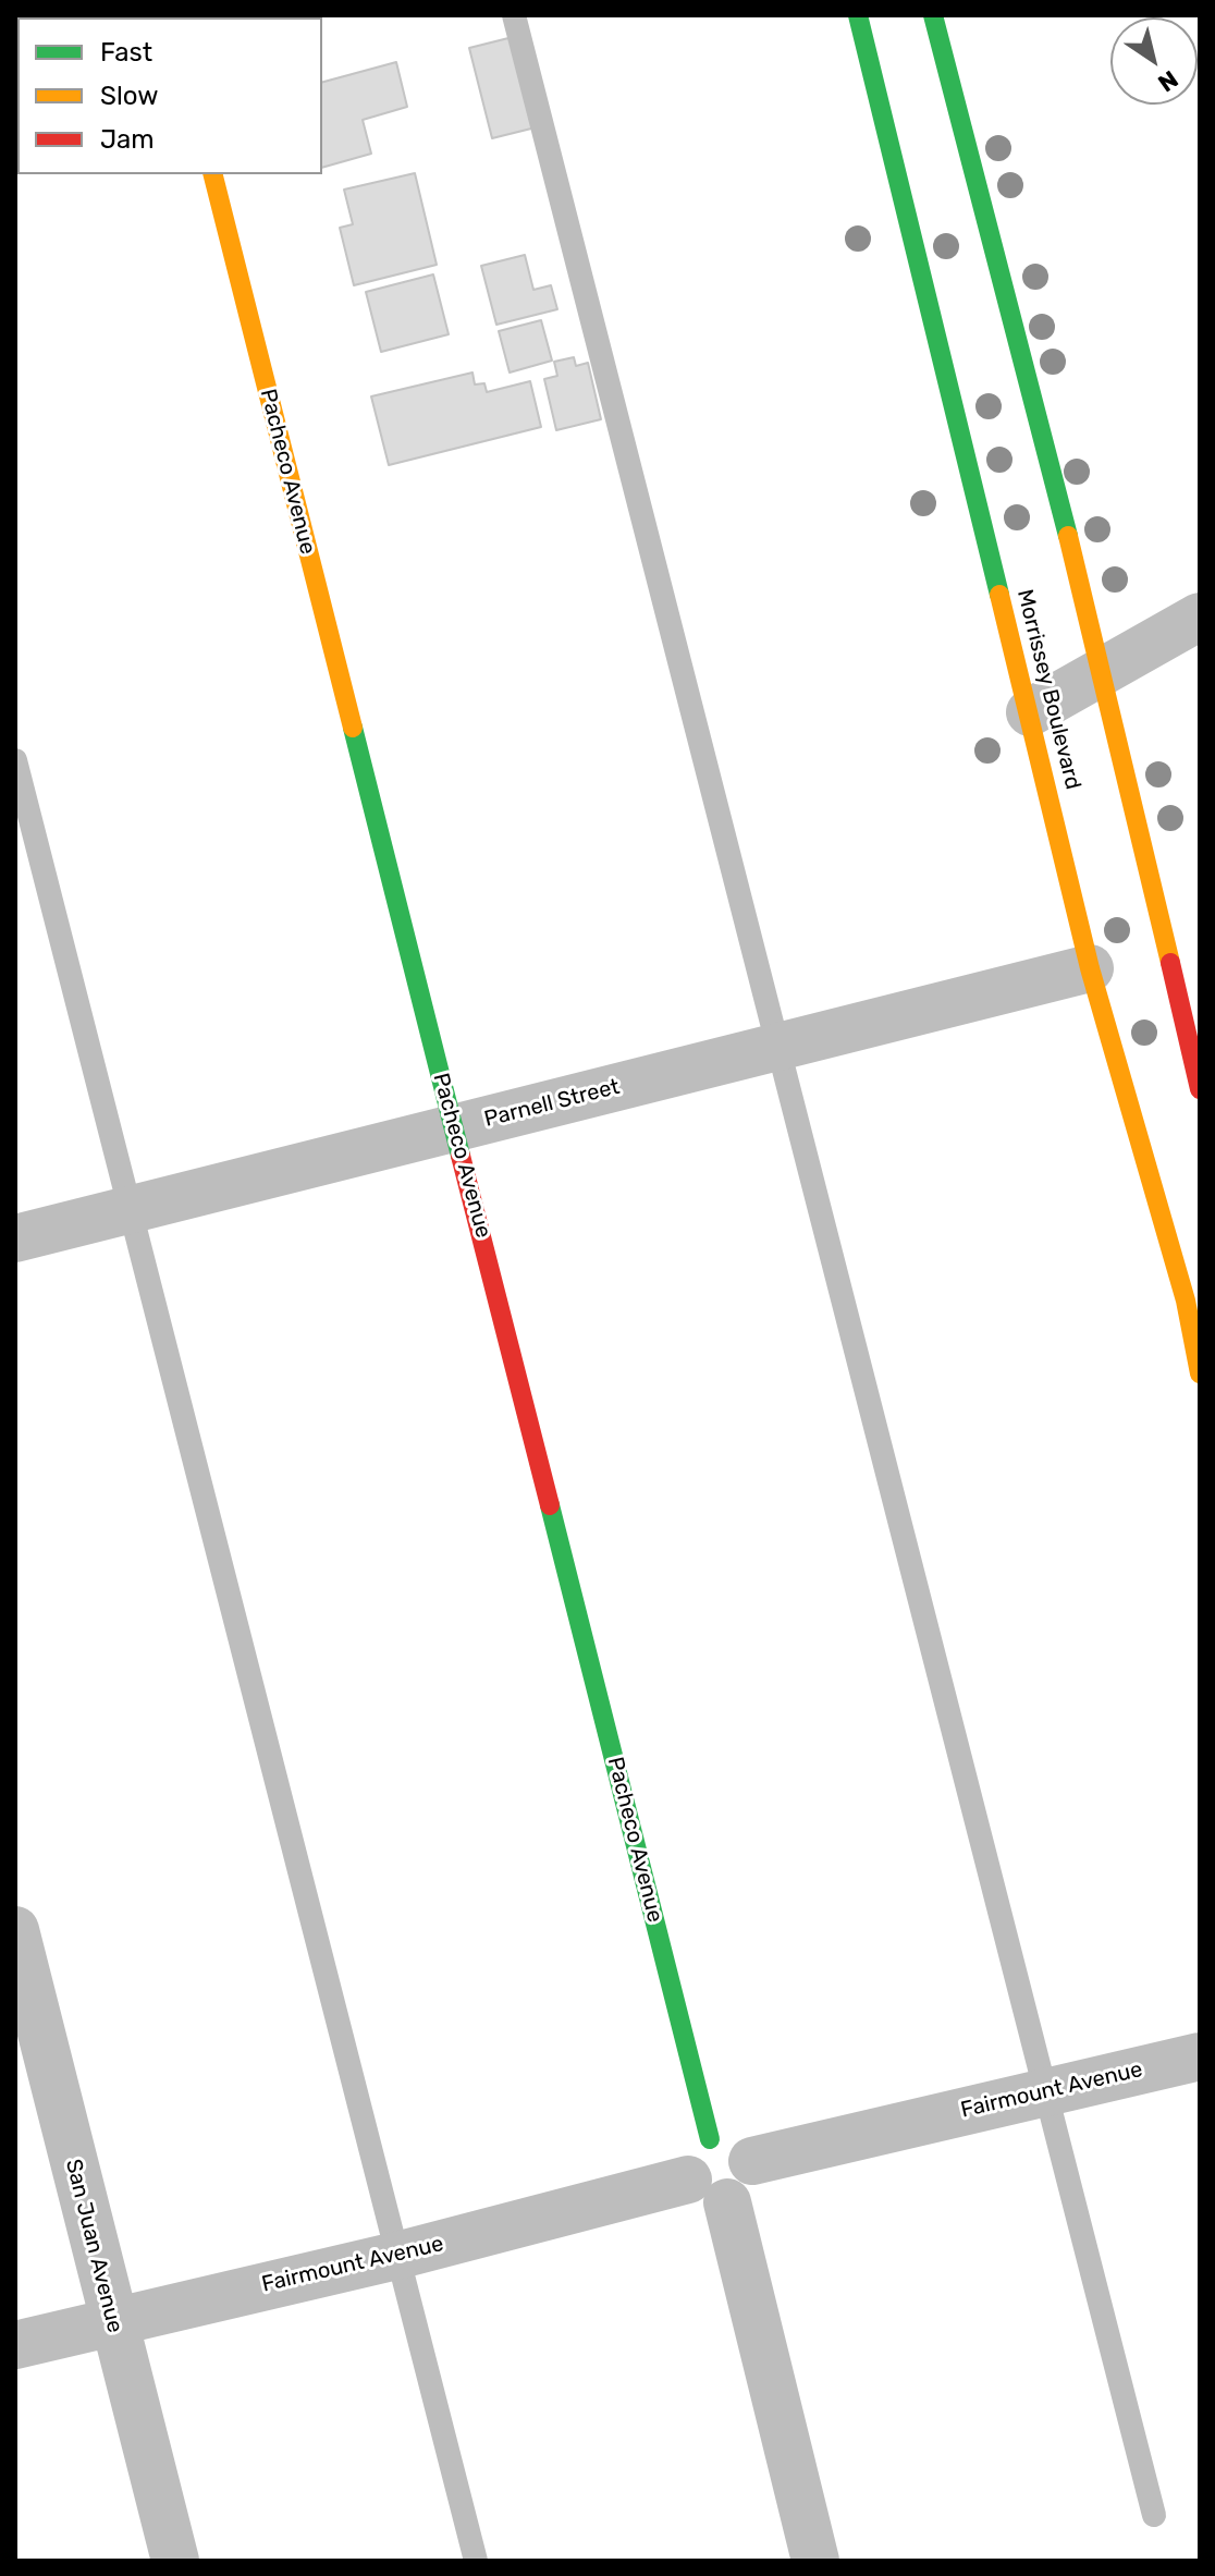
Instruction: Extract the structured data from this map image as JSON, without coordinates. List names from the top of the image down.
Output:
{
  "streets": {
    "main road": ["Pacheco Avenue", "Morrissey Boulevard"],
    "street": ["Parnell Street", "Fairmount Avenue", "San Juan Avenue"]
  },
  "crossings": [
    ["Pacheco Avenue", "Parnell Street"],
    ["Pacheco Avenue", "Fairmount Avenue"],
    ["Morrissey Boulevard", "Parnell Street"],
    ["Fairmount Avenue", "San Juan Avenue"]
  ],
  "legend": ["Fast", "Slow", "Jam"],
  "north": "bottom right"
}
